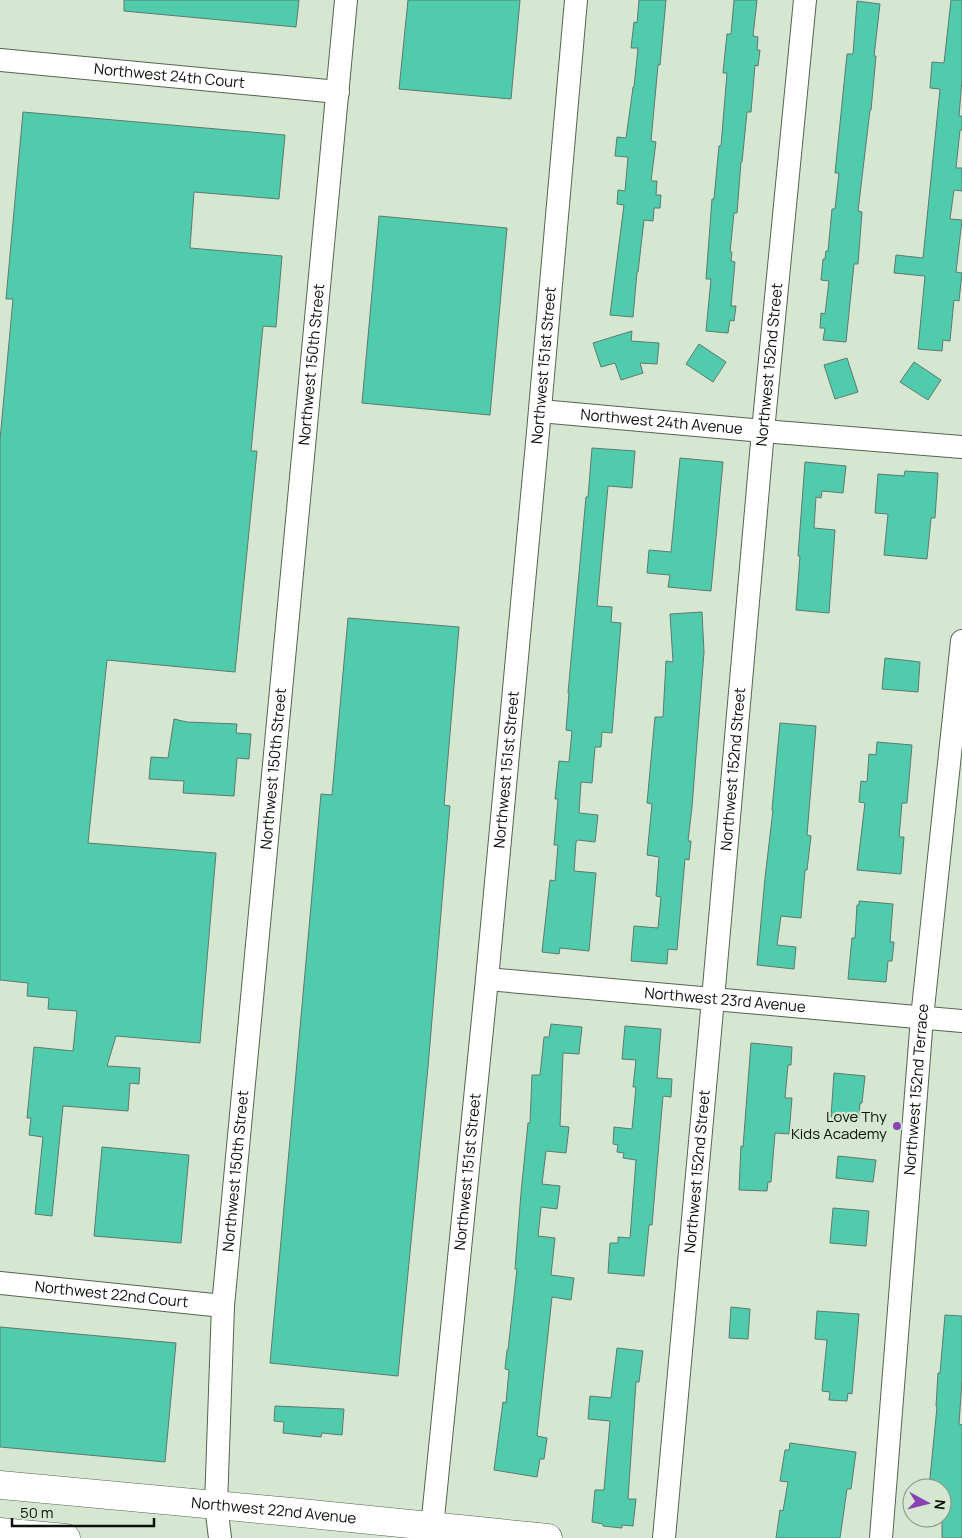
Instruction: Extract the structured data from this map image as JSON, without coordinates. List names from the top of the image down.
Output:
{
  "streets": {
    "main road": ["Northwest 22nd Avenue"],
    "street": [
      "Northwest 24th Court",
      "Northwest 150th Street",
      "Northwest 151st Street",
      "Northwest 152nd Street",
      "Northwest 24th Avenue",
      "Northwest 23rd Avenue",
      "Northwest 152nd Terrace",
      "Northwest 22nd Court"
    ]
  },
  "crossings": [
    ["Northwest 24th Court", "Northwest 150th Street"],
    ["Northwest 150th Street", "Northwest 22nd Court"],
    ["Northwest 150th Street", "Northwest 22nd Avenue"],
    ["Northwest 151st Street", "Northwest 24th Avenue"],
    ["Northwest 151st Street", "Northwest 23rd Avenue"],
    ["Northwest 151st Street", "Northwest 22nd Avenue"],
    ["Northwest 152nd Street", "Northwest 24th Avenue"],
    ["Northwest 152nd Street", "Northwest 23rd Avenue"],
    ["Northwest 23rd Avenue", "Northwest 152nd Terrace"]
  ],
  "places": ["Love Thy Kids Academy"],
  "scale_bar": "50 m",
  "north": "right"
}
